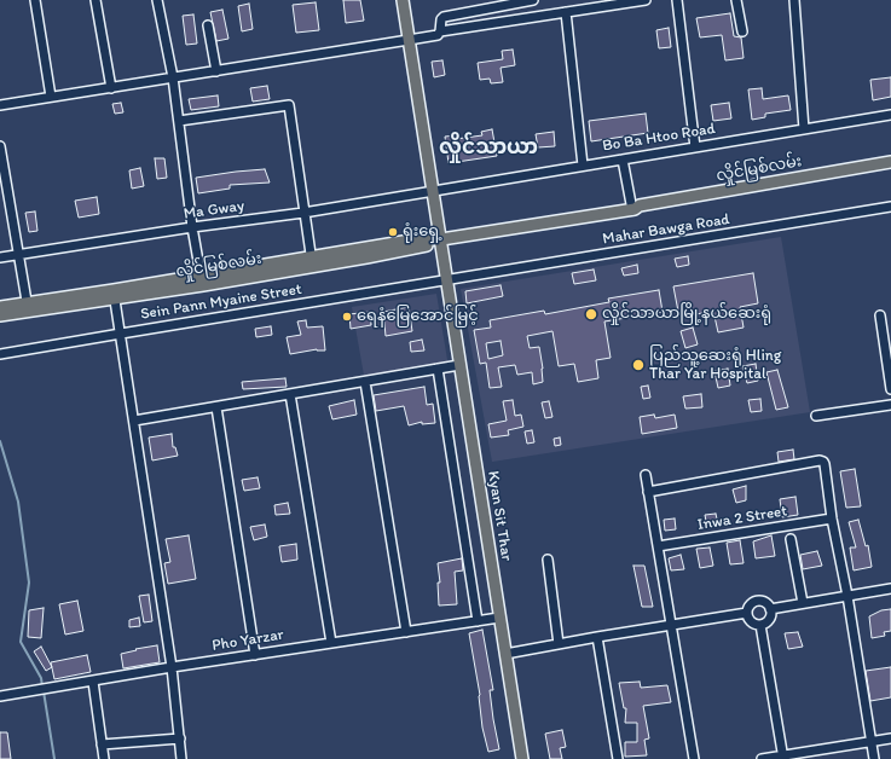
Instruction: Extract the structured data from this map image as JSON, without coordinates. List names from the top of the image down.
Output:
{
  "streets": {
    "main road": ["လှိုင်မြစ်လမ်း", "Kyan Sit Thar"],
    "street": [
      "Bo Ba Htoo Road",
      "Ma Gway",
      "Mahar Bawga Road",
      "Sein Pann Myaine Street",
      "Inwa 2 Street",
      "Pho Yarzar"
    ]
  },
  "crossings": [
    ["Bo Ba Htoo Road", "Ma Gway"],
    ["Bo Ba Htoo Road", "Kyan Sit Thar"],
    ["လှိုင်မြစ်လမ်း", "Kyan Sit Thar"],
    ["Ma Gway", "Kyan Sit Thar"],
    ["Mahar Bawga Road", "Sein Pann Myaine Street"],
    ["Mahar Bawga Road", "Kyan Sit Thar"],
    ["Sein Pann Myaine Street", "Kyan Sit Thar"],
    ["Kyan Sit Thar", "Pho Yarzar"]
  ],
  "districts": ["လှိုင်သာယာ"],
  "places": [
    "ရုံးရှေ့",
    "လှိုင်သာယာမြို့နယ်ဆေးရုံ",
    "ရေနံမြေအောင်မြင့်",
    "ပြည်သူ့ဆေးရုံ Hling Thar Yar Hospital"
  ]
}
